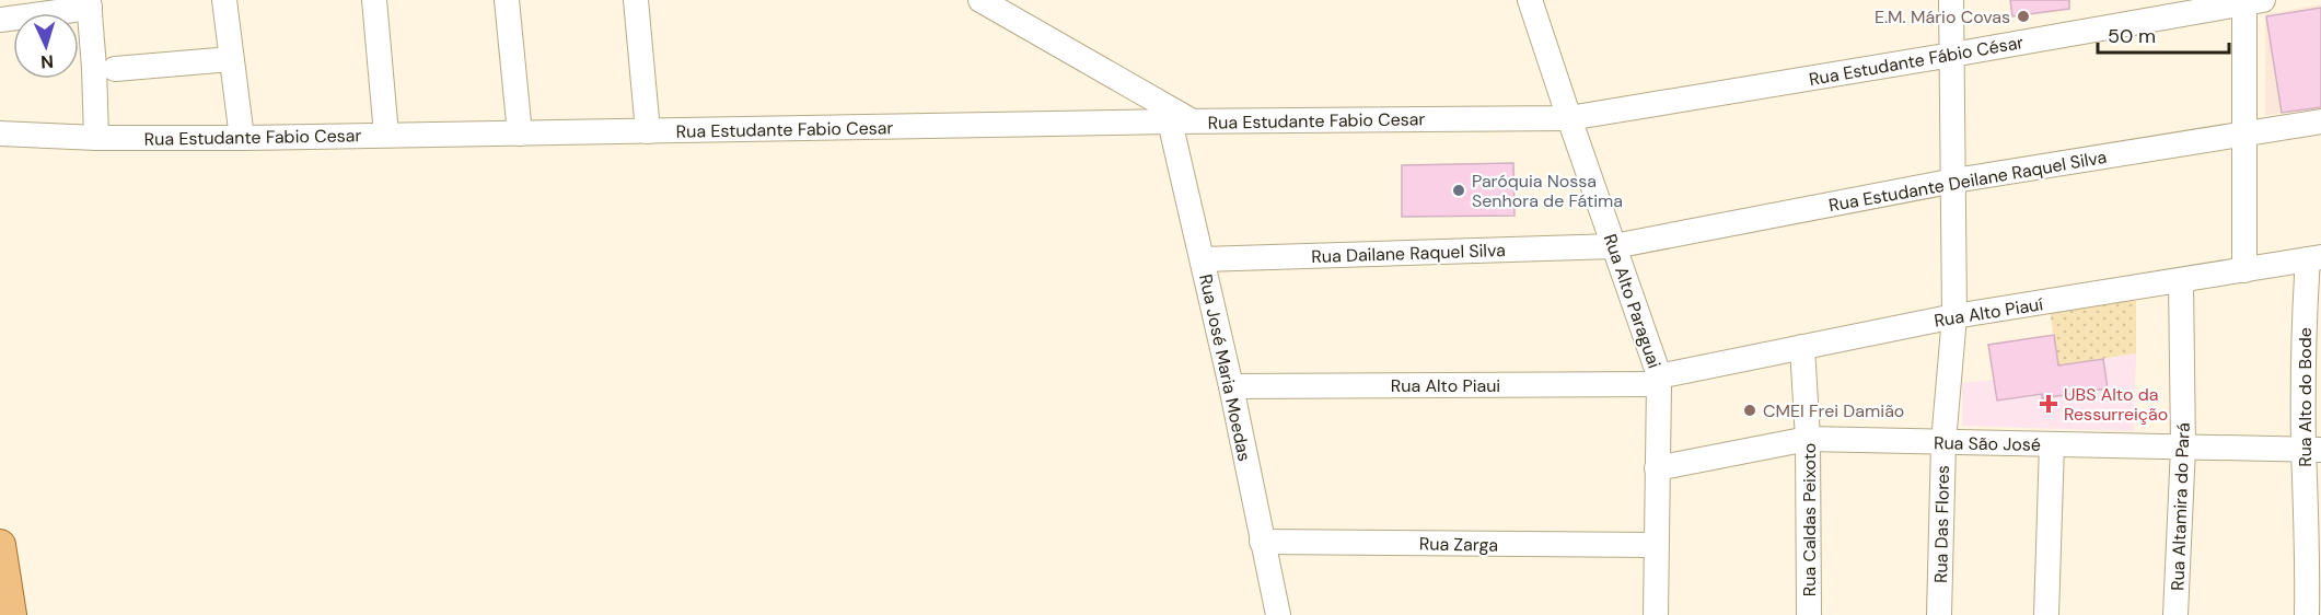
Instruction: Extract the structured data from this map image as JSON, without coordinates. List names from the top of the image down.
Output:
{
  "streets": {
    "street": [
      "Rua Estudante Fábio César",
      "Rua Estudante Fabio Cesar",
      "Rua Estudante Deilane Raquel Silva",
      "Rua Dailane Raquel Silva",
      "Rua Alto Paraguai",
      "Rua Alto Piauí",
      "Rua José Maria Moedas",
      "Rua Alto Piaui",
      "Rua Alto do Bode",
      "Rua São José",
      "Rua Altamira do Pará",
      "Rua Caldas Peixoto",
      "Rua Das Flores",
      "Rua Zarga"
    ]
  },
  "crossings": [
    ["Rua Estudante Fábio César", "Rua Estudante Fabio Cesar"],
    ["Rua Estudante Fábio César", "Rua Alto Paraguai"],
    ["Rua Estudante Fábio César", "Rua Das Flores"],
    ["Rua Estudante Fabio Cesar", "Rua Alto Paraguai"],
    ["Rua Estudante Fabio Cesar", "Rua José Maria Moedas"],
    ["Rua Estudante Deilane Raquel Silva", "Rua Dailane Raquel Silva"],
    ["Rua Estudante Deilane Raquel Silva", "Rua Alto Paraguai"],
    ["Rua Estudante Deilane Raquel Silva", "Rua Das Flores"],
    ["Rua Dailane Raquel Silva", "Rua Alto Paraguai"],
    ["Rua Dailane Raquel Silva", "Rua José Maria Moedas"],
    ["Rua Alto Paraguai", "Rua Alto Piauí"],
    ["Rua Alto Paraguai", "Rua Alto Piaui"],
    ["Rua Alto Paraguai", "Rua São José"],
    ["Rua Alto Paraguai", "Rua Zarga"],
    ["Rua Alto Piauí", "Rua Alto Piaui"],
    ["Rua Alto Piauí", "Rua Alto do Bode"],
    ["Rua Alto Piauí", "Rua Altamira do Pará"],
    ["Rua Alto Piauí", "Rua Caldas Peixoto"],
    ["Rua Alto Piauí", "Rua Das Flores"],
    ["Rua José Maria Moedas", "Rua Alto Piaui"],
    ["Rua José Maria Moedas", "Rua Zarga"],
    ["Rua Alto do Bode", "Rua São José"],
    ["Rua São José", "Rua Altamira do Pará"],
    ["Rua São José", "Rua Caldas Peixoto"],
    ["Rua São José", "Rua Das Flores"]
  ],
  "places": {
    "other": ["E.M. Mário Covas", "Paróquia Nossa Senhora de Fátima", "CMEI Frei Damião"],
    "health": ["UBS Alto da Ressurreição"]
  },
  "scale_bar": "50 m",
  "north": "bottom"
}
